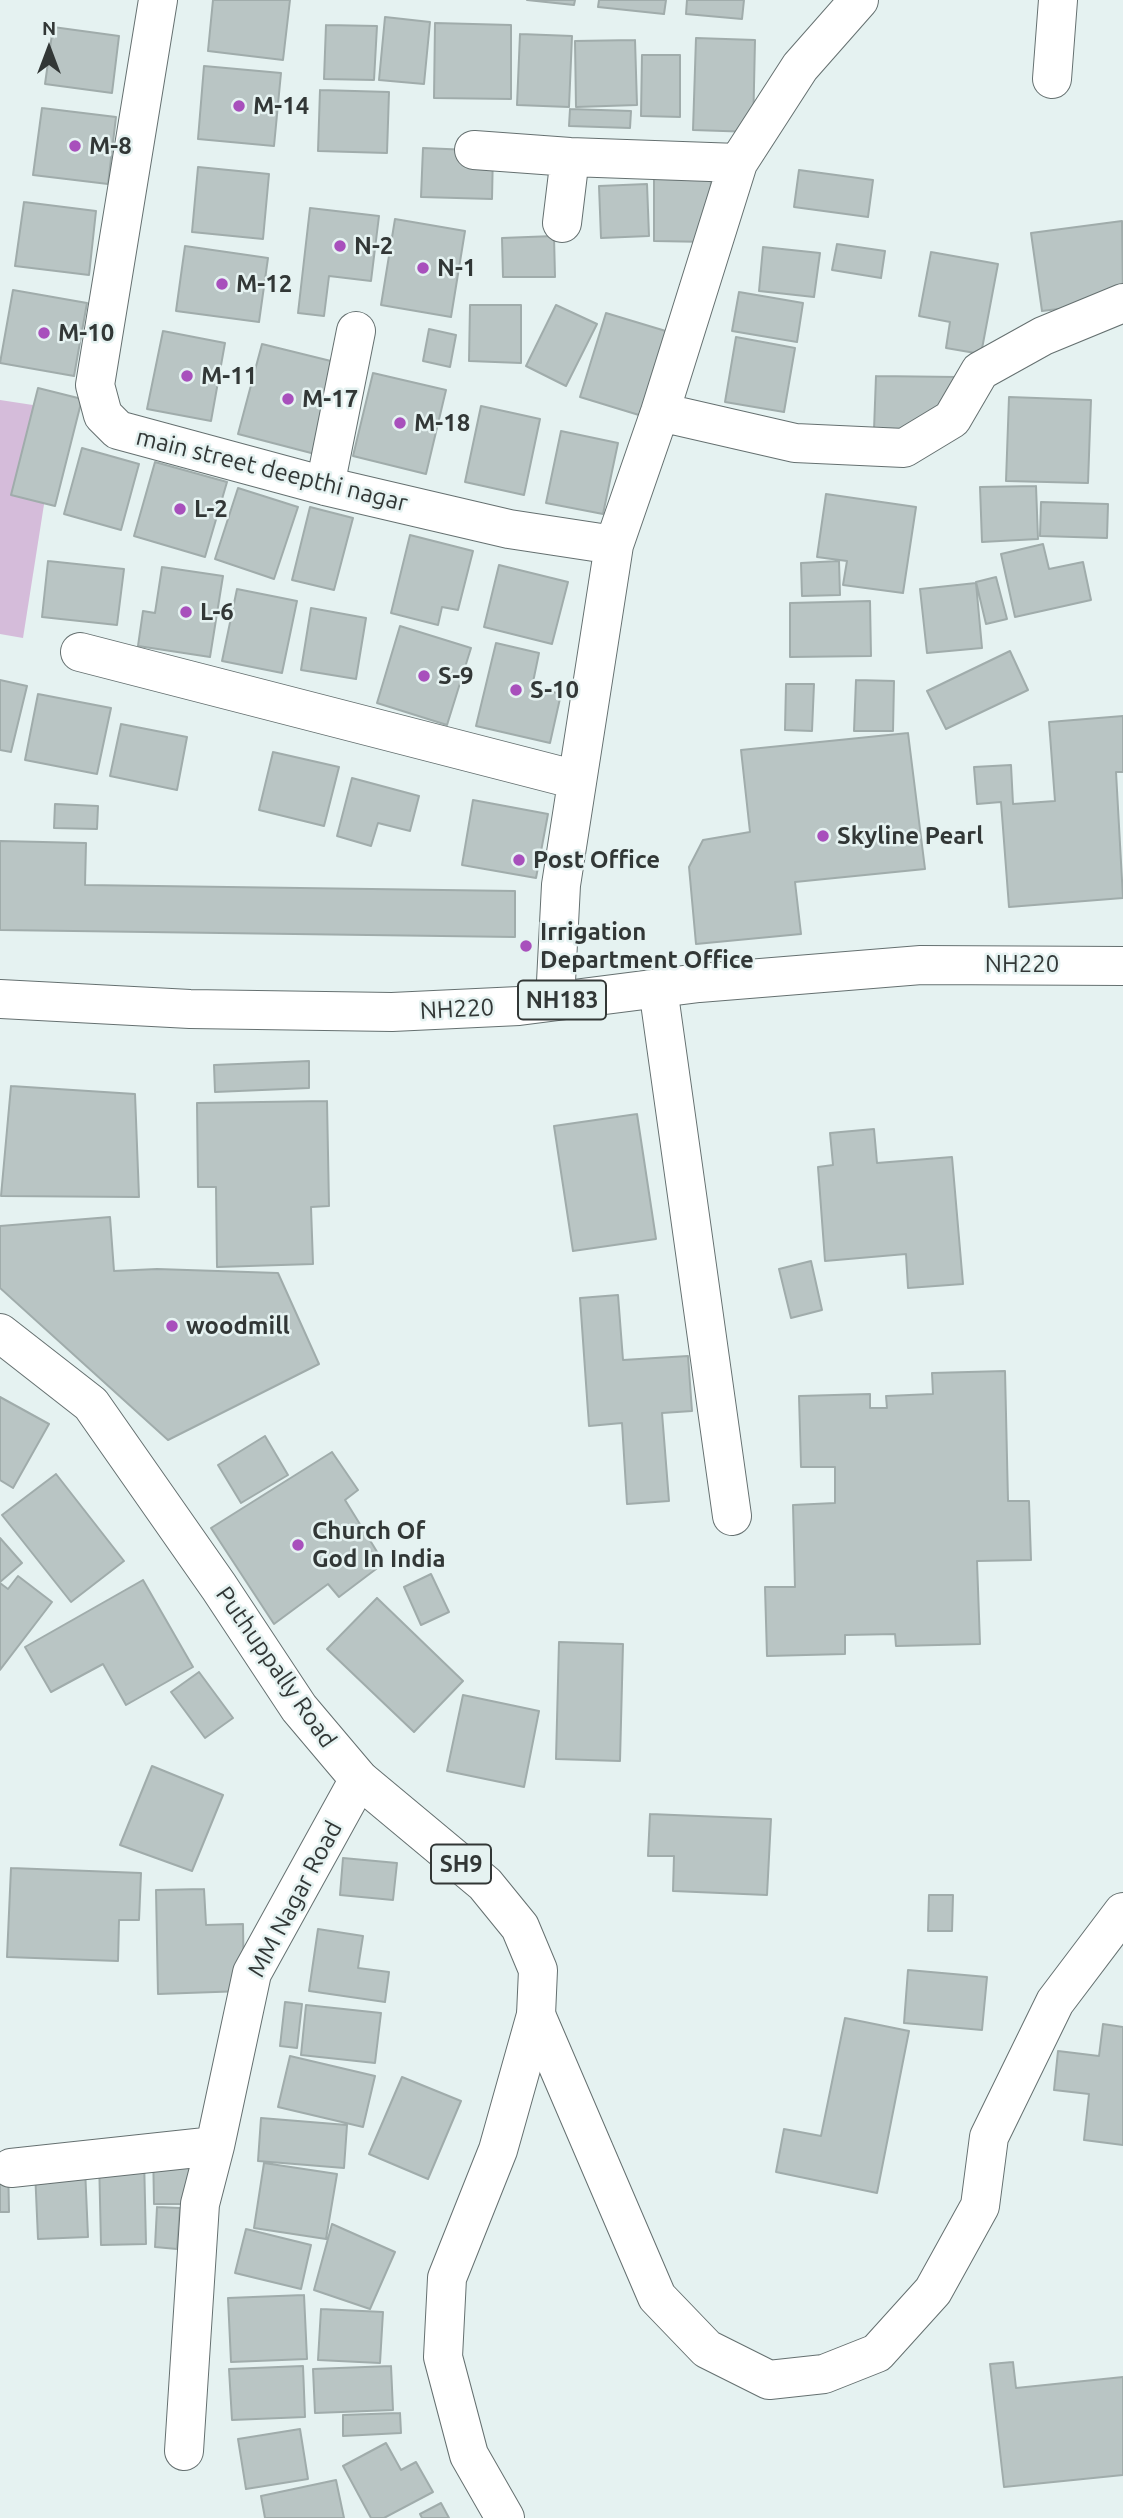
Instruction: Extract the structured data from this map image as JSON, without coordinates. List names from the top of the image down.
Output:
{
  "streets": {
    "main road": [
      "main street deepthi nagar",
      "NH220",
      "NH183",
      "Puthuppally Road",
      "SH9",
      "MM Nagar Road"
    ]
  },
  "crossings": [
    ["Puthuppally Road", "MM Nagar Road"]
  ],
  "places": [
    "M-14",
    "M-8",
    "N-2",
    "N-1",
    "M-12",
    "M-10",
    "M-11",
    "M-17",
    "M-18",
    "L-2",
    "L-6",
    "S-9",
    "S-10",
    "Skyline Pearl",
    "Post Office",
    "Irrigation Department Office",
    "woodmill",
    "Church Of God In India"
  ],
  "north": "top"
}
